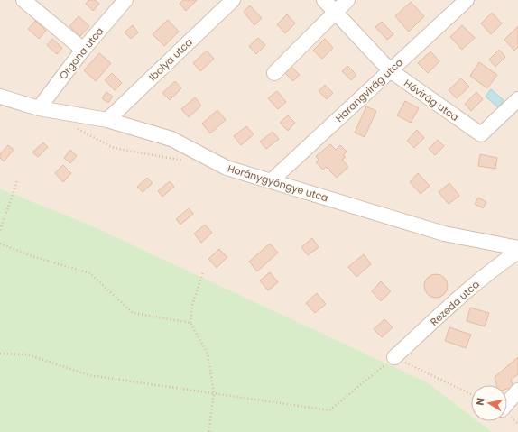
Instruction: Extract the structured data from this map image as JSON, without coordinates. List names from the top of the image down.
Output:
{
  "streets": {
    "street": [
      "Orgona utca",
      "Ibolya utca",
      "Harangvirág utca",
      "Hóvirág utca",
      "Horánygyöngye utca",
      "Rezeda utca"
    ]
  },
  "crossings": [
    ["Orgona utca", "Horánygyöngye utca"],
    ["Ibolya utca", "Horánygyöngye utca"],
    ["Harangvirág utca", "Hóvirág utca"],
    ["Harangvirág utca", "Horánygyöngye utca"]
  ],
  "north": "left"
}
